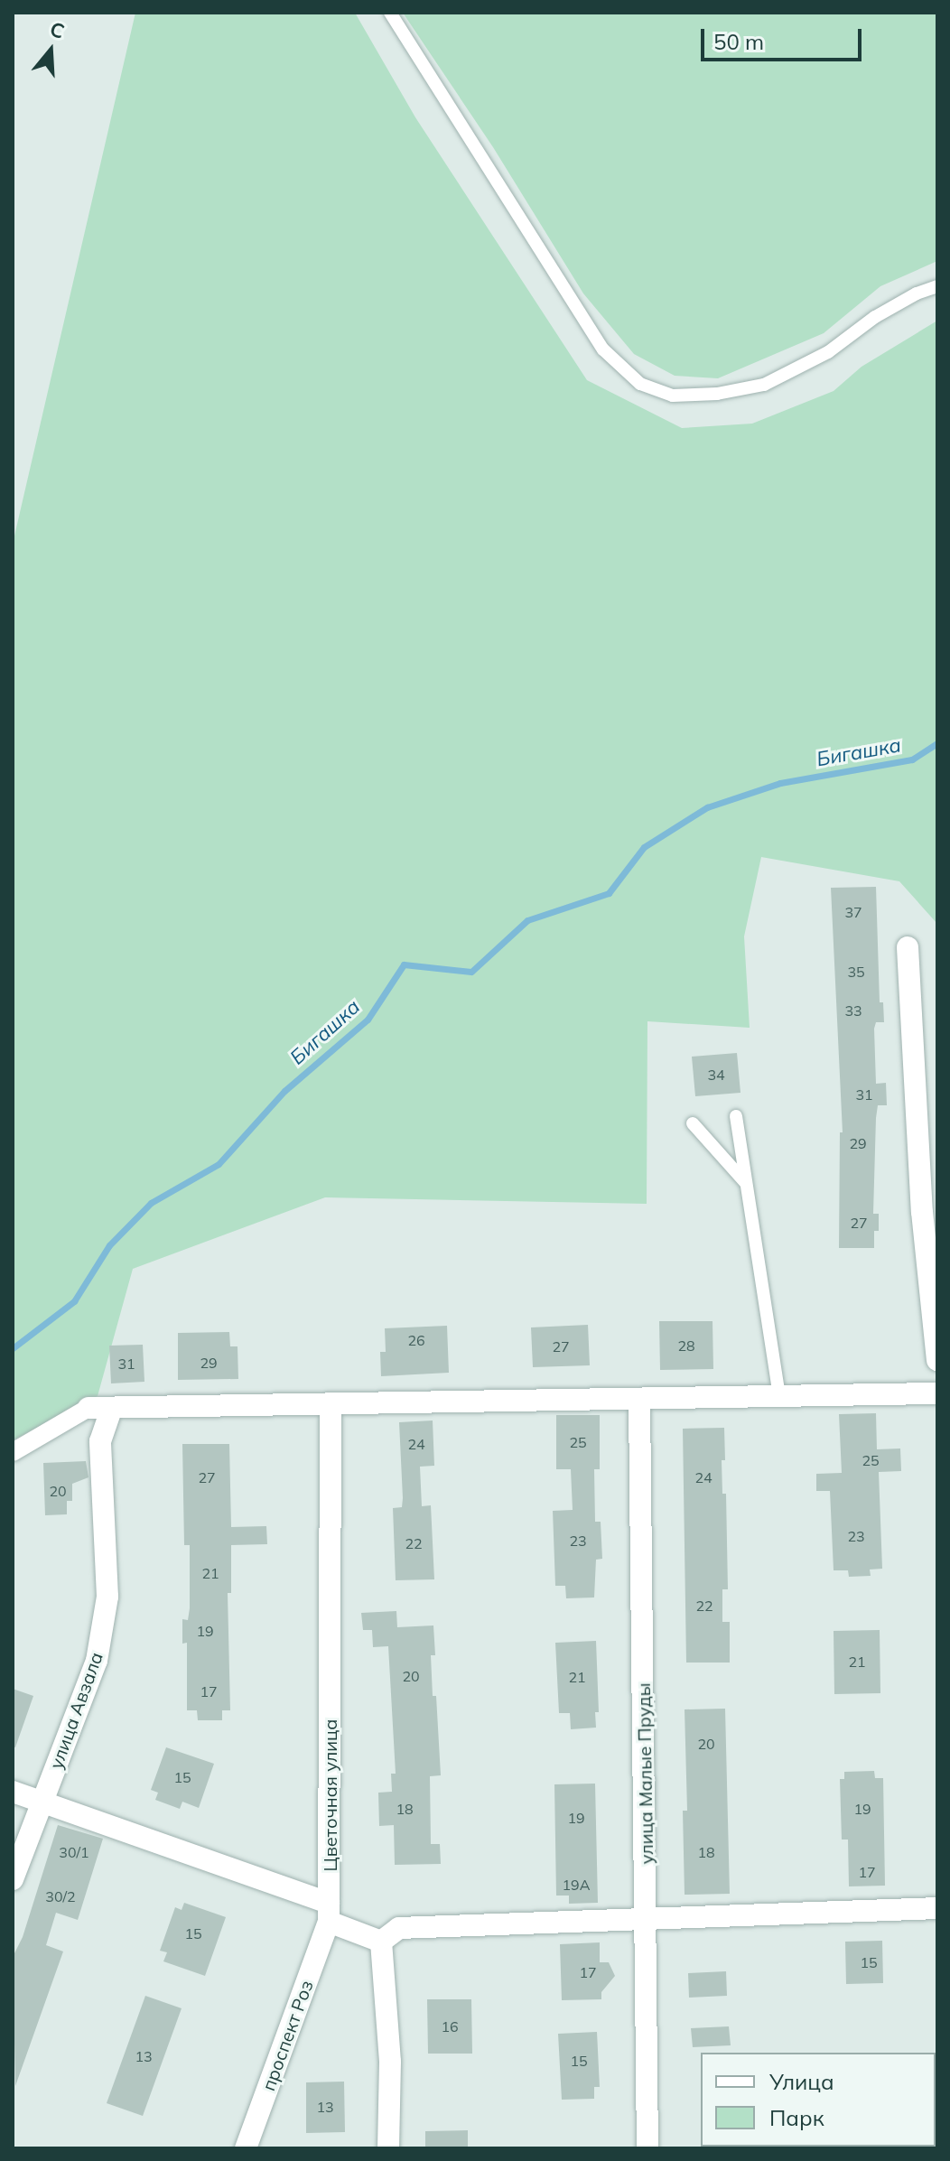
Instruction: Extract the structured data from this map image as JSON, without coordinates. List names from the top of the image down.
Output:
{
  "streets": {
    "street": [
      "улица Авзала",
      "улица Малые Пруды",
      "Цветочная улица",
      "проспект Роз"
    ]
  },
  "crossings": [
    ["Цветочная улица", "проспект Роз"]
  ],
  "water": ["Бигашка"],
  "house_numbers": [
    "37",
    "35",
    "33",
    "34",
    "31",
    "29",
    "27",
    "26",
    "28",
    "27",
    "29",
    "31",
    "25",
    "24",
    "25",
    "27",
    "24",
    "20",
    "23",
    "23",
    "22",
    "21",
    "22",
    "19",
    "21",
    "20",
    "21",
    "17",
    "20",
    "15",
    "18",
    "19",
    "19",
    "30/1",
    "18",
    "17",
    "19А",
    "30/2",
    "15",
    "15",
    "17",
    "16",
    "13",
    "15",
    "13"
  ],
  "legend": ["Улица", "Парк"],
  "scale_bar": "50 m",
  "north": "top"
}
